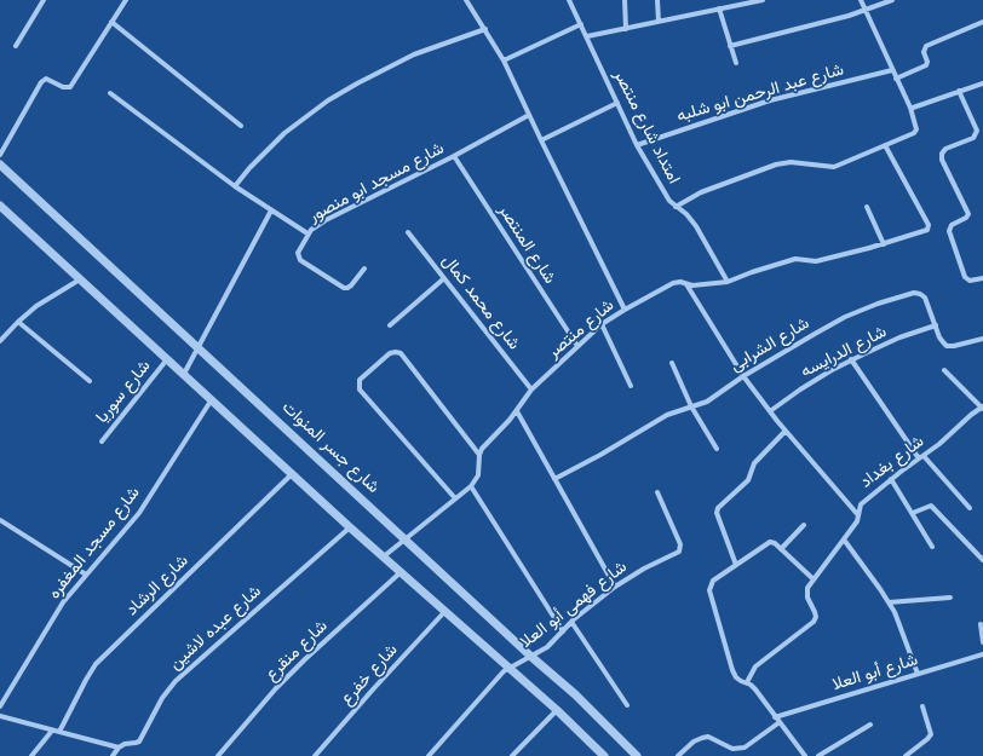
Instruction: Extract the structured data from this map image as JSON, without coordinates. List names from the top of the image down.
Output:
{
  "streets": {
    "street": [
      "شارع عبد الرحمن ابو شلبه",
      "امتداد شارع منتصر",
      "شارع مسجد ابو منصور",
      "شارع المنتصر",
      "شارع محمد كمال",
      "شارع منتصر",
      "شارع الشرابى",
      "شارع الدرايسه",
      "شارع سوريا",
      "شارع جسر المنوات",
      "شارع بغداد",
      "شارع مسجد المغفره",
      "شارع الرشاد",
      "شارع فهمى أبو العلا",
      "شارع عبده لاشين",
      "شارع منقرع",
      "شارع أبو العلا",
      "شارع خفرع"
    ]
  },
  "crossings": [
    ["شارع عبد الرحمن ابو شلبه", "امتداد شارع منتصر"],
    ["امتداد شارع منتصر", "شارع منتصر"],
    ["شارع مسجد ابو منصور", "شارع المنتصر"],
    ["شارع المنتصر", "شارع منتصر"],
    ["شارع محمد كمال", "شارع منتصر"],
    ["شارع الشرابى", "شارع الدرايسه"],
    ["شارع جسر المنوات", "شارع فهمى أبو العلا"]
  ]
}
